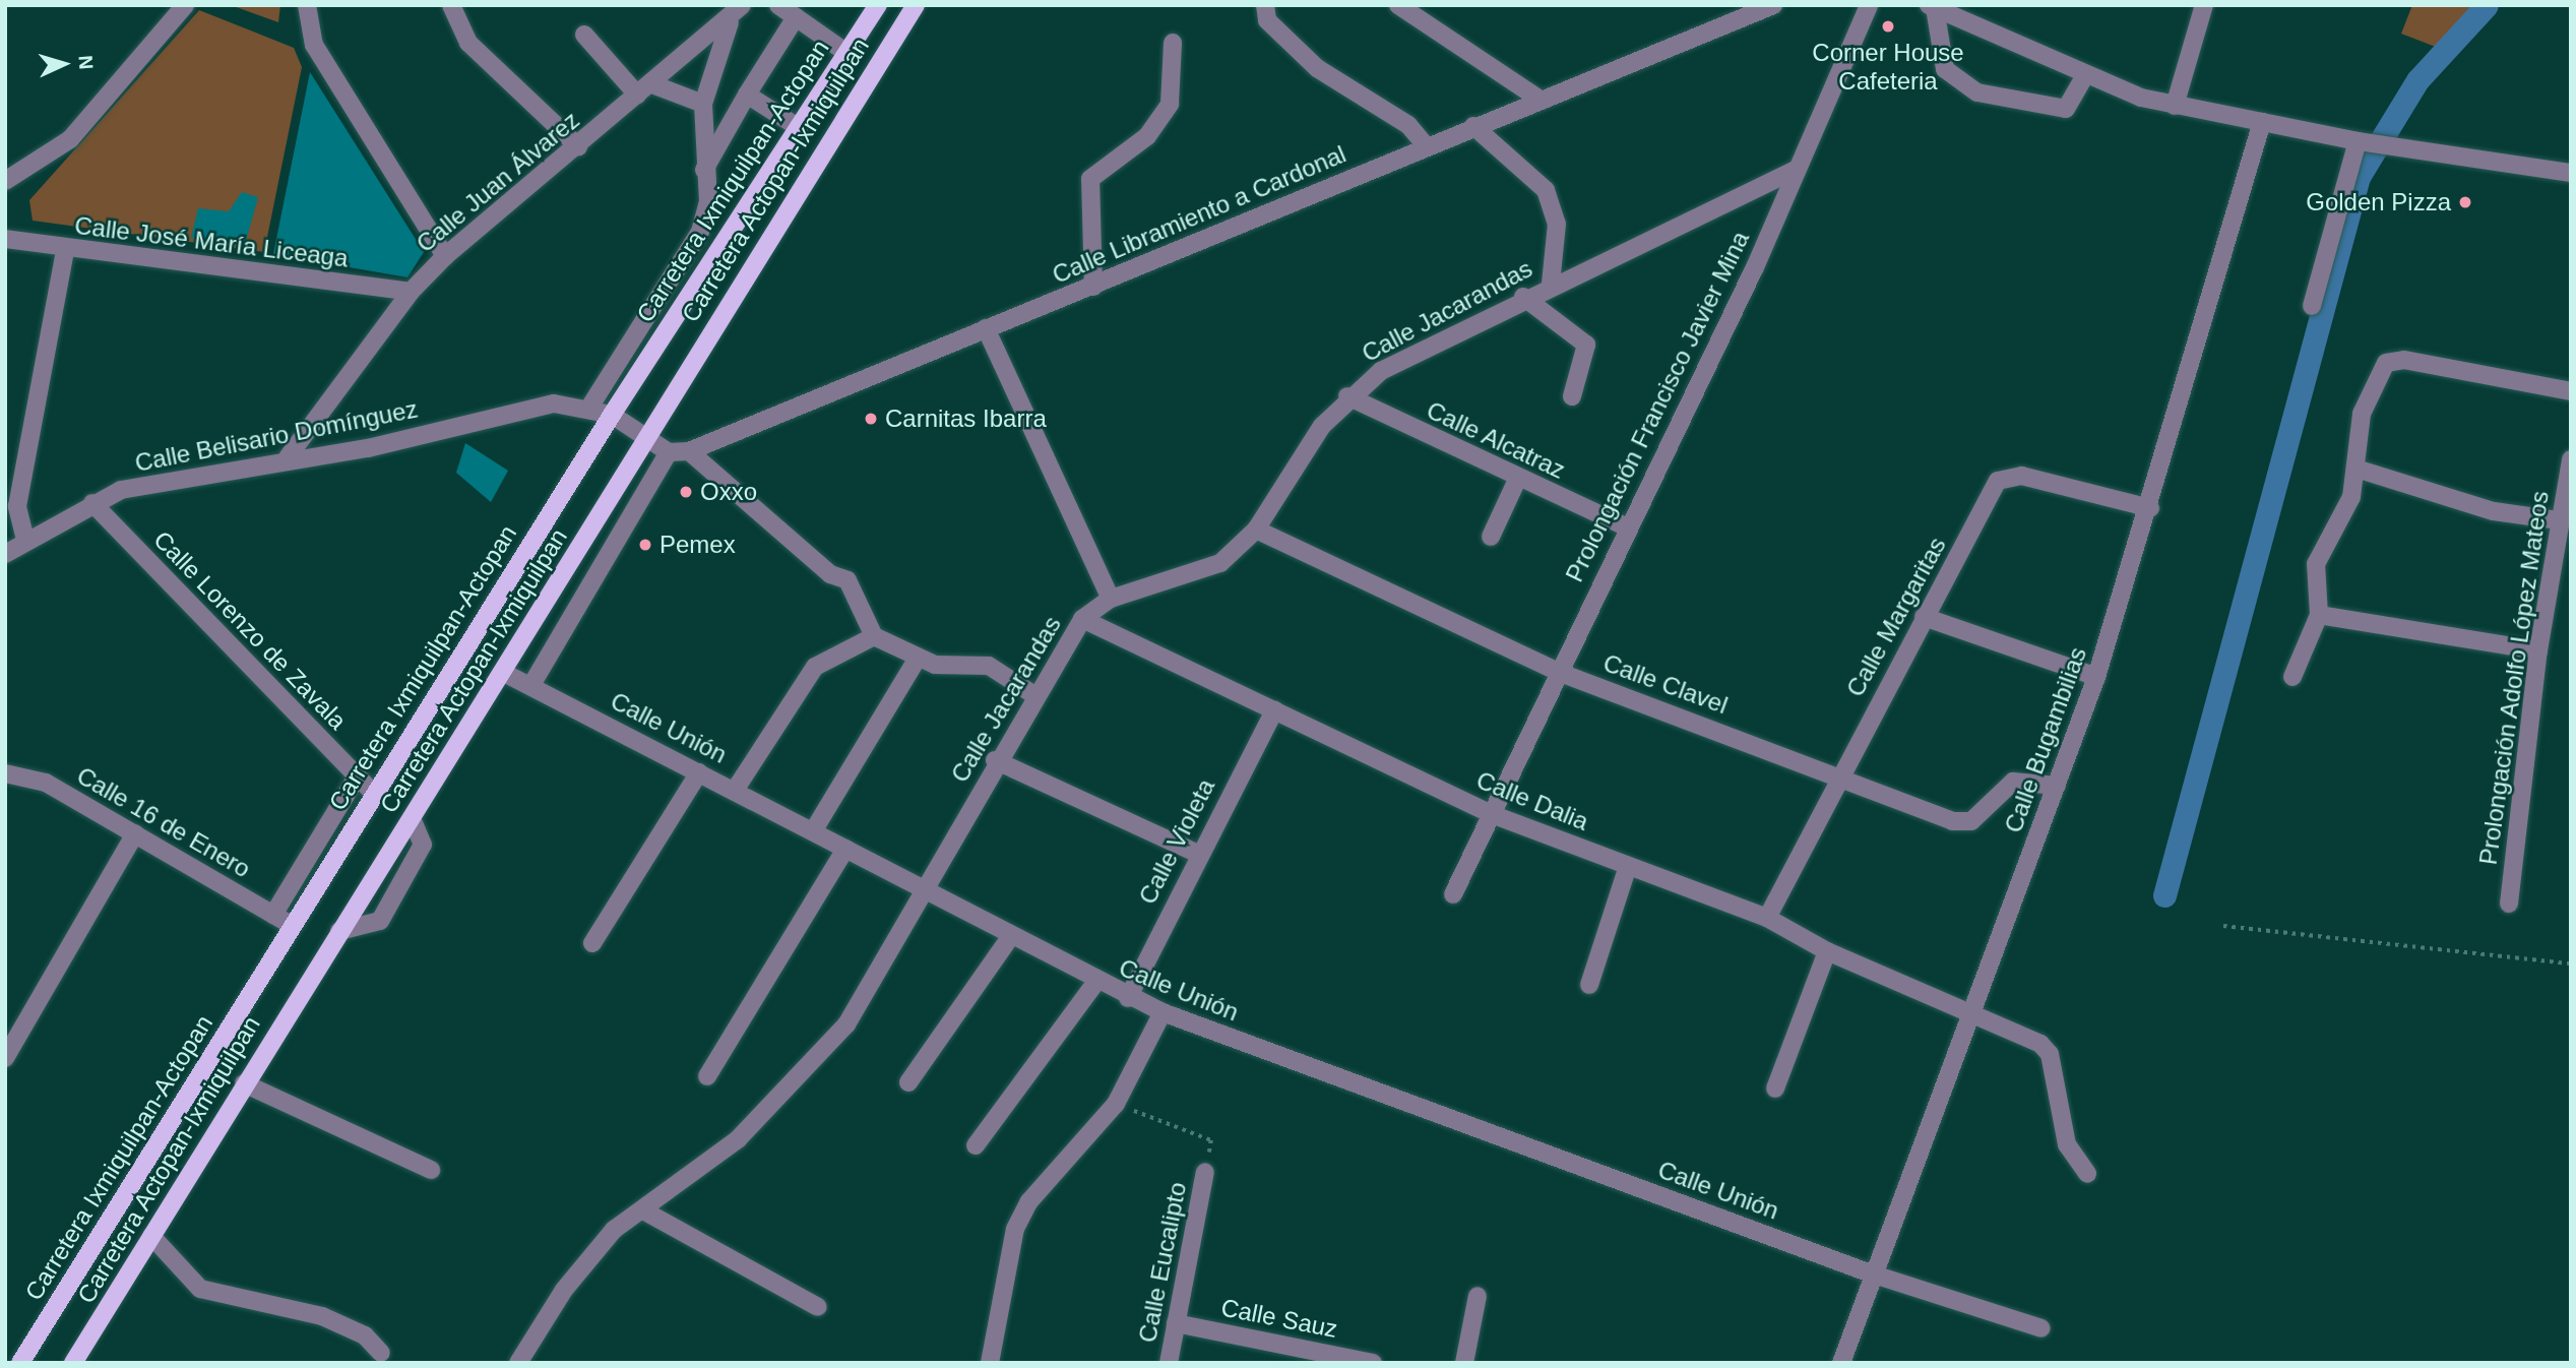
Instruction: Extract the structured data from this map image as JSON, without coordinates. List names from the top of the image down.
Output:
{
  "streets": {
    "main road": ["Carretera Actopan-Ixmiquilpan", "Carretera Ixmiquilpan-Actopan"],
    "street": [
      "Calle Juan Álvarez",
      "Calle Libramiento a Cardonal",
      "Calle José María Liceaga",
      "Calle Jacarandas",
      "Prolongación Francisco Javier Mina",
      "Calle Belisario Domínguez",
      "Calle Alcatraz",
      "Calle Margaritas",
      "Calle Lorenzo de Zavala",
      "Prolongación Adolfo López Mateos",
      "Calle Clavel",
      "Calle Unión",
      "Calle Bugambilias",
      "Calle Dalia",
      "Calle 16 de Enero",
      "Calle Violeta",
      "Calle Eucalipto",
      "Calle Sauz"
    ]
  },
  "crossings": [
    ["Carretera Actopan-Ixmiquilpan", "Calle Belisario Domínguez"],
    ["Carretera Actopan-Ixmiquilpan", "Calle Unión"],
    ["Carretera Ixmiquilpan-Actopan", "Calle Belisario Domínguez"],
    ["Carretera Ixmiquilpan-Actopan", "Calle Lorenzo de Zavala"],
    ["Carretera Ixmiquilpan-Actopan", "Calle 16 de Enero"],
    ["Calle Juan Álvarez", "Calle José María Liceaga"],
    ["Calle Juan Álvarez", "Calle Belisario Domínguez"],
    ["Calle Jacarandas", "Prolongación Francisco Javier Mina"],
    ["Calle Jacarandas", "Calle Alcatraz"],
    ["Calle Jacarandas", "Calle Clavel"],
    ["Calle Jacarandas", "Calle Unión"],
    ["Calle Jacarandas", "Calle Dalia"],
    ["Prolongación Francisco Javier Mina", "Calle Alcatraz"],
    ["Prolongación Francisco Javier Mina", "Calle Clavel"],
    ["Prolongación Francisco Javier Mina", "Calle Dalia"],
    ["Calle Belisario Domínguez", "Calle Lorenzo de Zavala"],
    ["Calle Margaritas", "Calle Clavel"],
    ["Calle Margaritas", "Calle Bugambilias"],
    ["Calle Margaritas", "Calle Dalia"],
    ["Calle Clavel", "Calle Bugambilias"],
    ["Calle Unión", "Calle Bugambilias"],
    ["Calle Unión", "Calle Violeta"],
    ["Calle Bugambilias", "Calle Dalia"],
    ["Calle Dalia", "Calle Violeta"],
    ["Calle Eucalipto", "Calle Sauz"]
  ],
  "places": [
    "Corner House Cafeteria",
    "Golden Pizza",
    "Carnitas Ibarra",
    "Oxxo",
    "Pemex"
  ],
  "north": "right"
}
